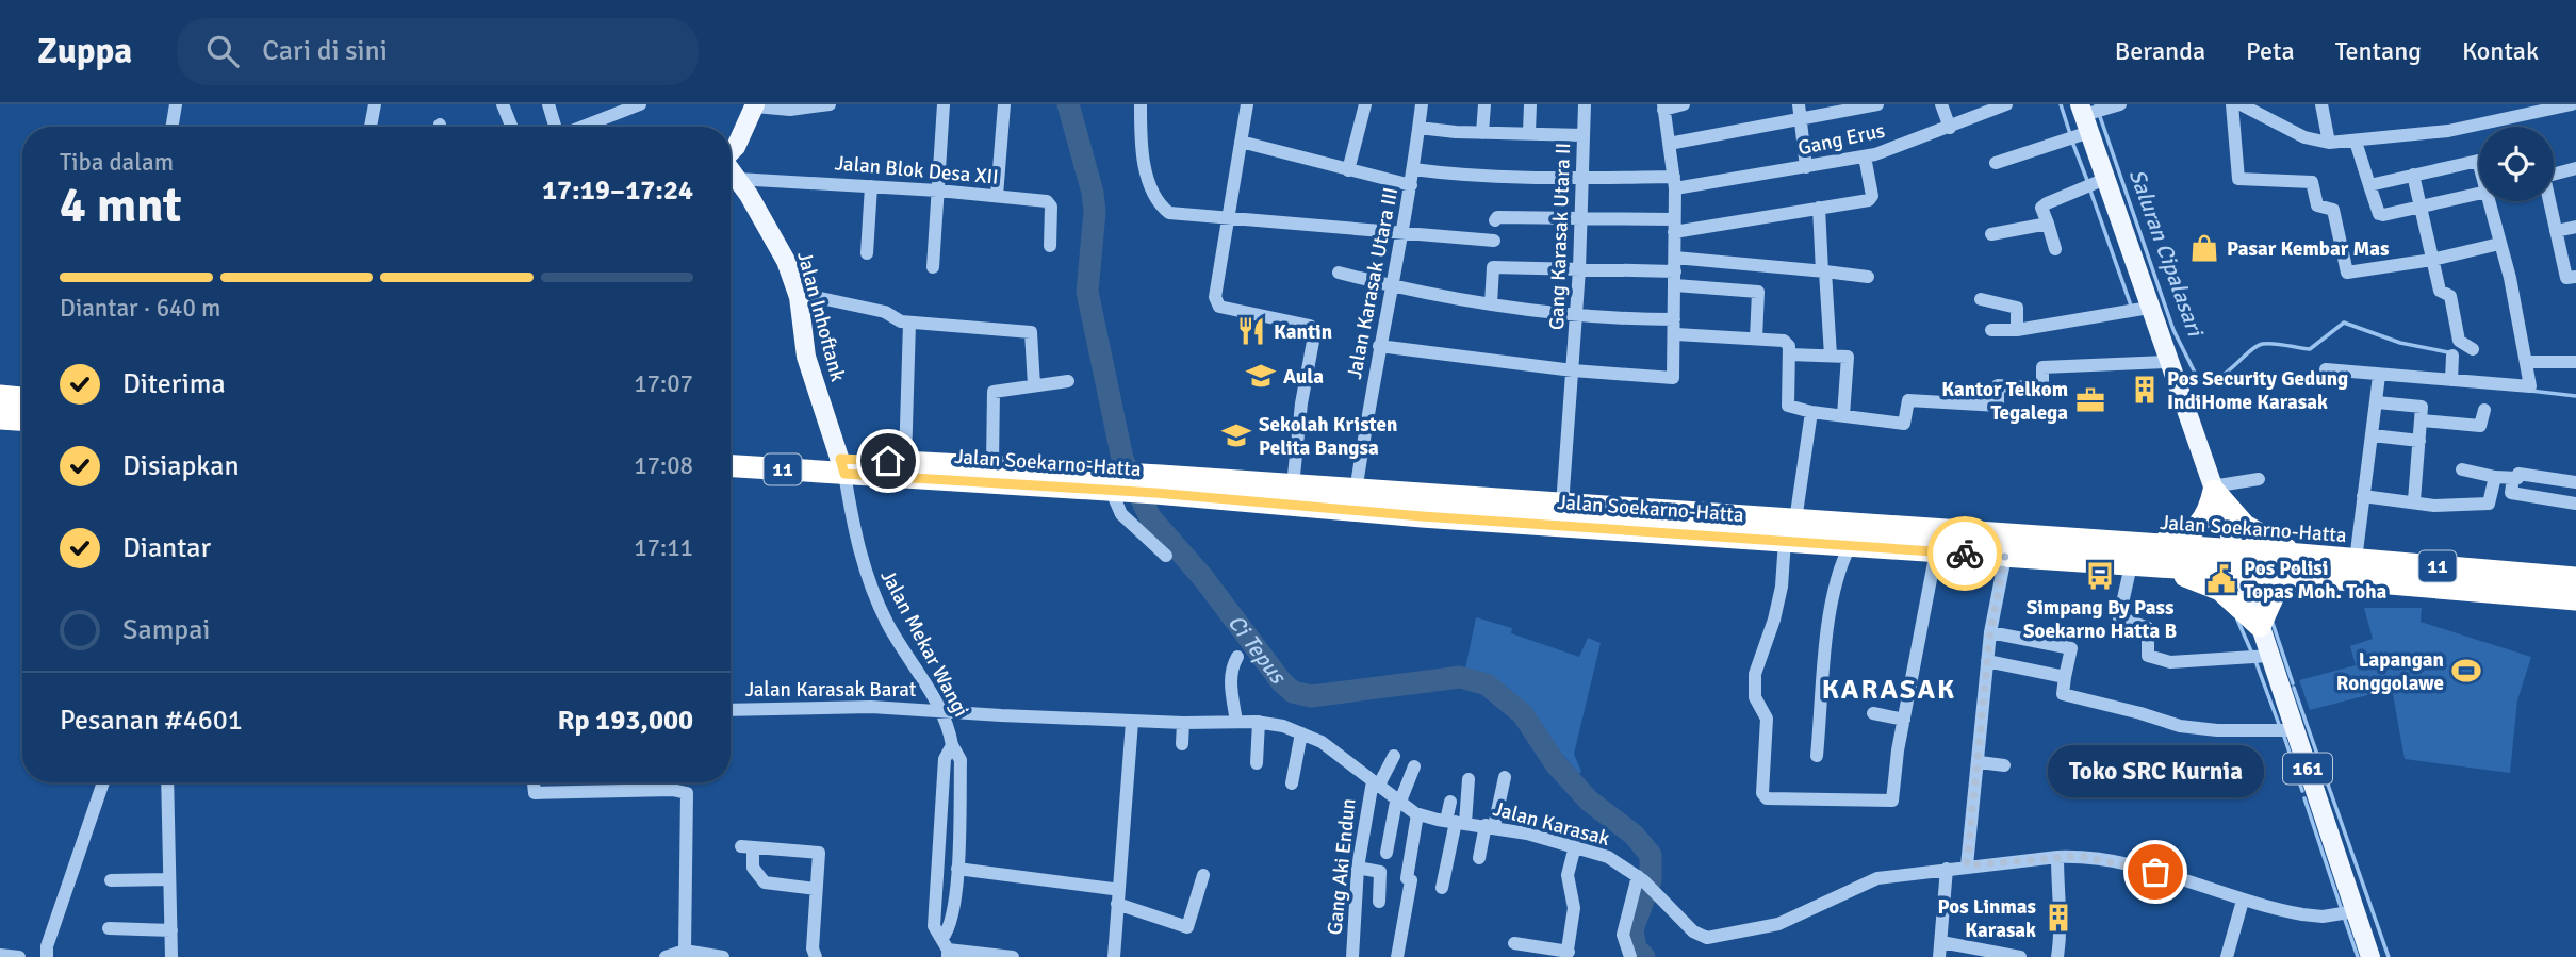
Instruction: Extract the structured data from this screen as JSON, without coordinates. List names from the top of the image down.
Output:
{
  "streets": {
    "highway": ["Jalan Soekarno-Hatta", "11"],
    "main road": ["Jalan Inhoftank", "161"],
    "street": [
      "Gang Erus",
      "Jalan Blok Desa XII",
      "Gang Karasak Utara II",
      "Jalan Karasak Utara III",
      "Jalan Mekar Wangi",
      "Jalan Karasak Barat",
      "Jalan Karasak",
      "Gang Aki Endun"
    ]
  },
  "crossings": [
    ["Gang Erus", "Gang Karasak Utara II"],
    ["Gang Erus", "Jalan Karasak Utara III"],
    ["Jalan Blok Desa XII", "Jalan Inhoftank"],
    ["Gang Karasak Utara II", "Jalan Soekarno-Hatta"],
    ["Jalan Karasak Utara III", "Jalan Soekarno-Hatta"],
    ["Jalan Inhoftank", "Jalan Soekarno-Hatta"],
    ["Jalan Inhoftank", "Jalan Mekar Wangi"],
    ["Jalan Soekarno-Hatta", "Jalan Mekar Wangi"],
    ["Jalan Soekarno-Hatta", "161"],
    ["Jalan Mekar Wangi", "Jalan Karasak Barat"],
    ["Jalan Mekar Wangi", "Jalan Karasak"],
    ["Jalan Karasak Barat", "Jalan Karasak"],
    ["161", "Jalan Karasak"],
    ["Jalan Karasak", "Gang Aki Endun"]
  ],
  "districts": ["KARASAK"],
  "water": ["Saluran Cipalasari", "Ci Tepus"],
  "places": {
    "shop": ["Pasar Kembar Mas"],
    "restaurant": ["Kantin"],
    "school or university": ["Aula", "Sekolah Kristen Pelita Bangsa"],
    "building": ["Pos Security Gedung IndiHome Karasak", "Pos Linmas Karasak"],
    "office": ["Kantor Telkom Tegalega"],
    "bus stop": ["Simpang By Pass Soekarno Hatta B"],
    "public building": ["Pos Polisi Topas Moh. Toha"],
    "sports": ["Lapangan Ronggolawe"],
    "other": ["Toko SRC Kurnia"]
  },
  "page": {
    "header": "Zuppa",
    "search": "Cari di sini",
    "nav": [
      "Beranda",
      "Peta",
      "Tentang",
      "Kontak"
    ],
    "heading": ["4 mnt", "Tiba dalam", "17:19–17:24"],
    "panel": ["Pesanan #4601", "Rp 193,000"],
    "bar": "Diantar · 640 m",
    "list": [
      ["Diterima", "17:07"],
      ["Disiapkan", "17:08"],
      ["Diantar", "17:11"],
      "Sampai"
    ],
    "bubble": "Toko SRC Kurnia"
  }
}
